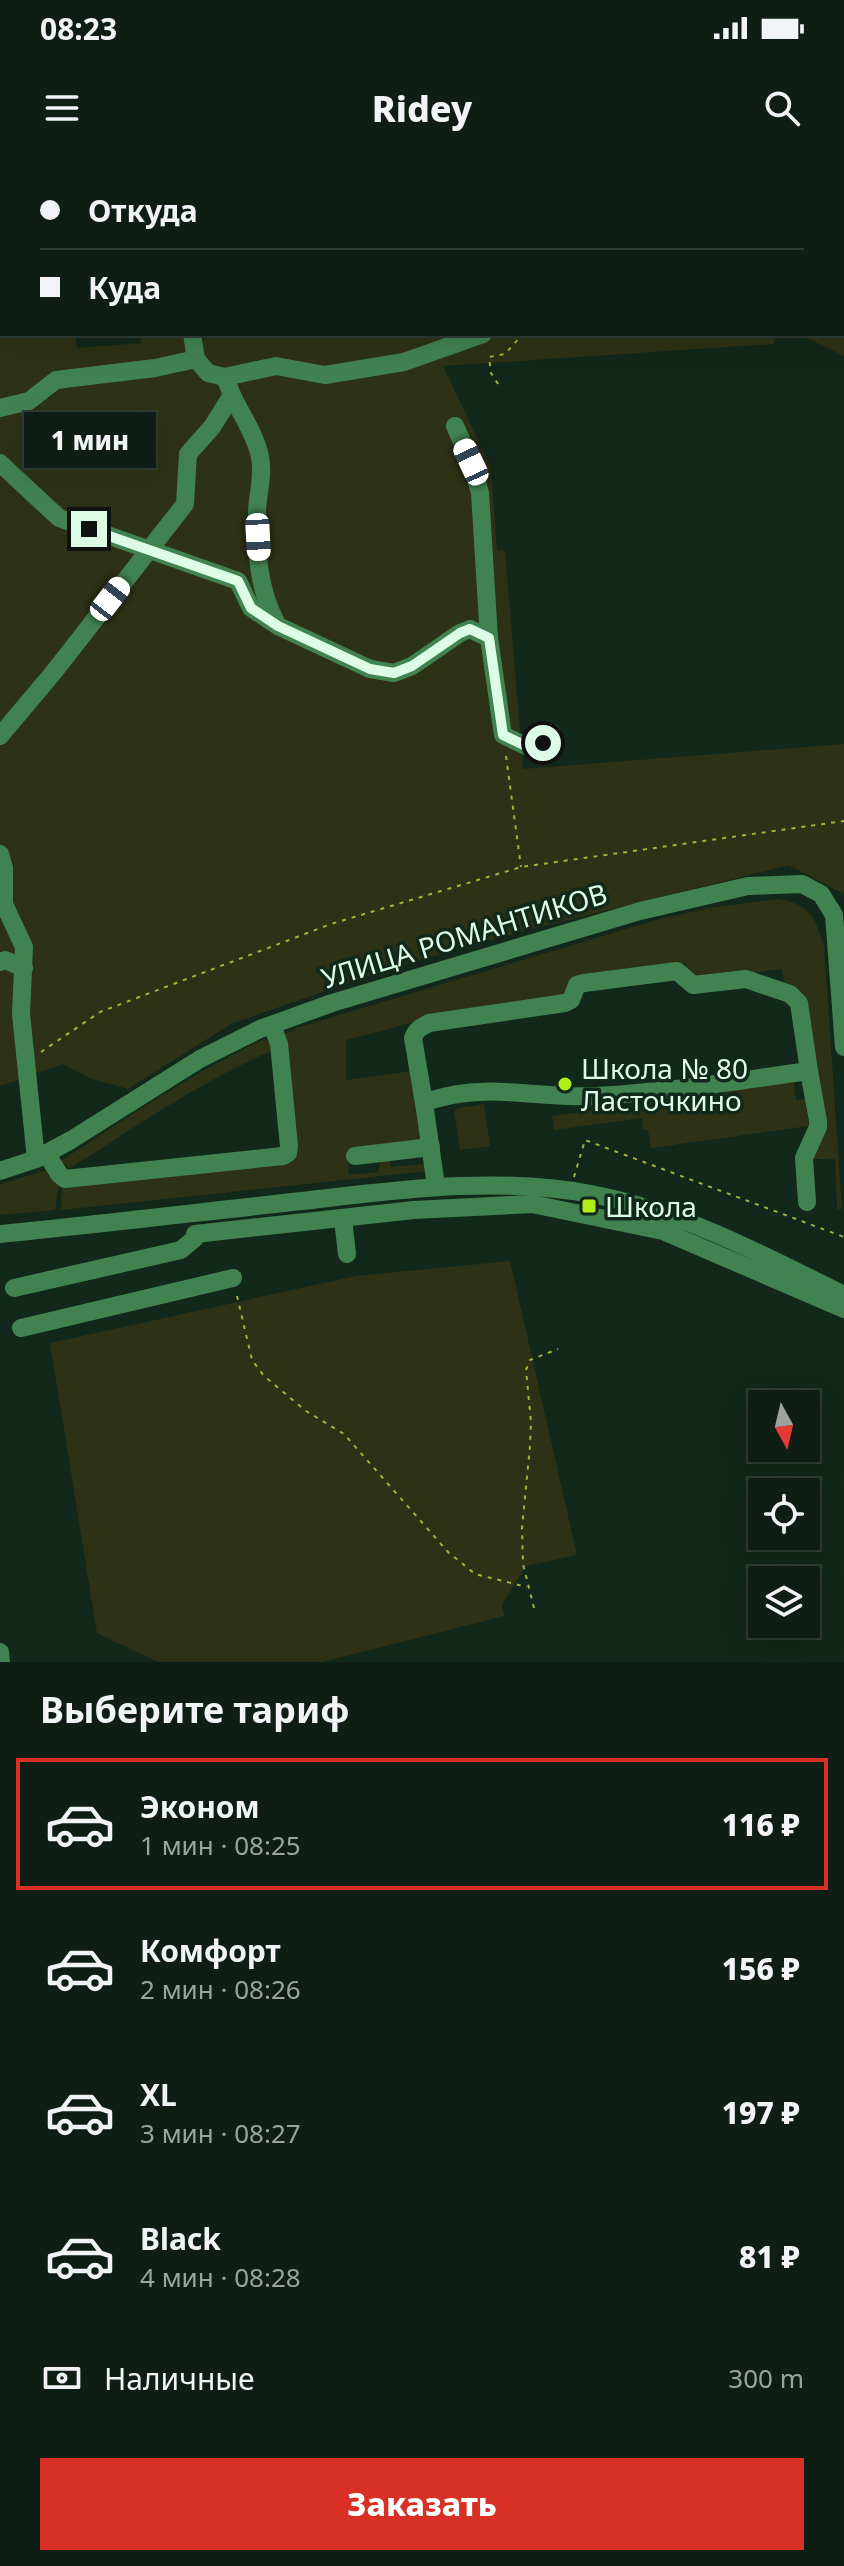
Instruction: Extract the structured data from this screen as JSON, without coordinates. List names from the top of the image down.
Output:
{
  "streets": {
    "street": ["УЛИЦА РОМАНТИКОВ"]
  },
  "places": {
    "other": ["Школа № 80 Ласточкино"],
    "transit": ["Школа"]
  },
  "north": "bottom",
  "page": {
    "status": "08:23",
    "header": "Ridey",
    "banner": ["Откуда", "Куда"],
    "bubble": "1 мин",
    "heading": "Выберите тариф",
    "list": [
      {
        "name": "Эконом",
        "note": "1 мин · 08:25",
        "value": "116 ₽"
      },
      {
        "name": "Комфорт",
        "note": "2 мин · 08:26",
        "value": "156 ₽"
      },
      {
        "name": "XL",
        "note": "3 мин · 08:27",
        "value": "197 ₽"
      },
      {
        "name": "Black",
        "note": "4 мин · 08:28",
        "value": "81 ₽"
      }
    ],
    "pay": ["Наличные", "300 m"],
    "buttons": "Заказать"
  }
}
